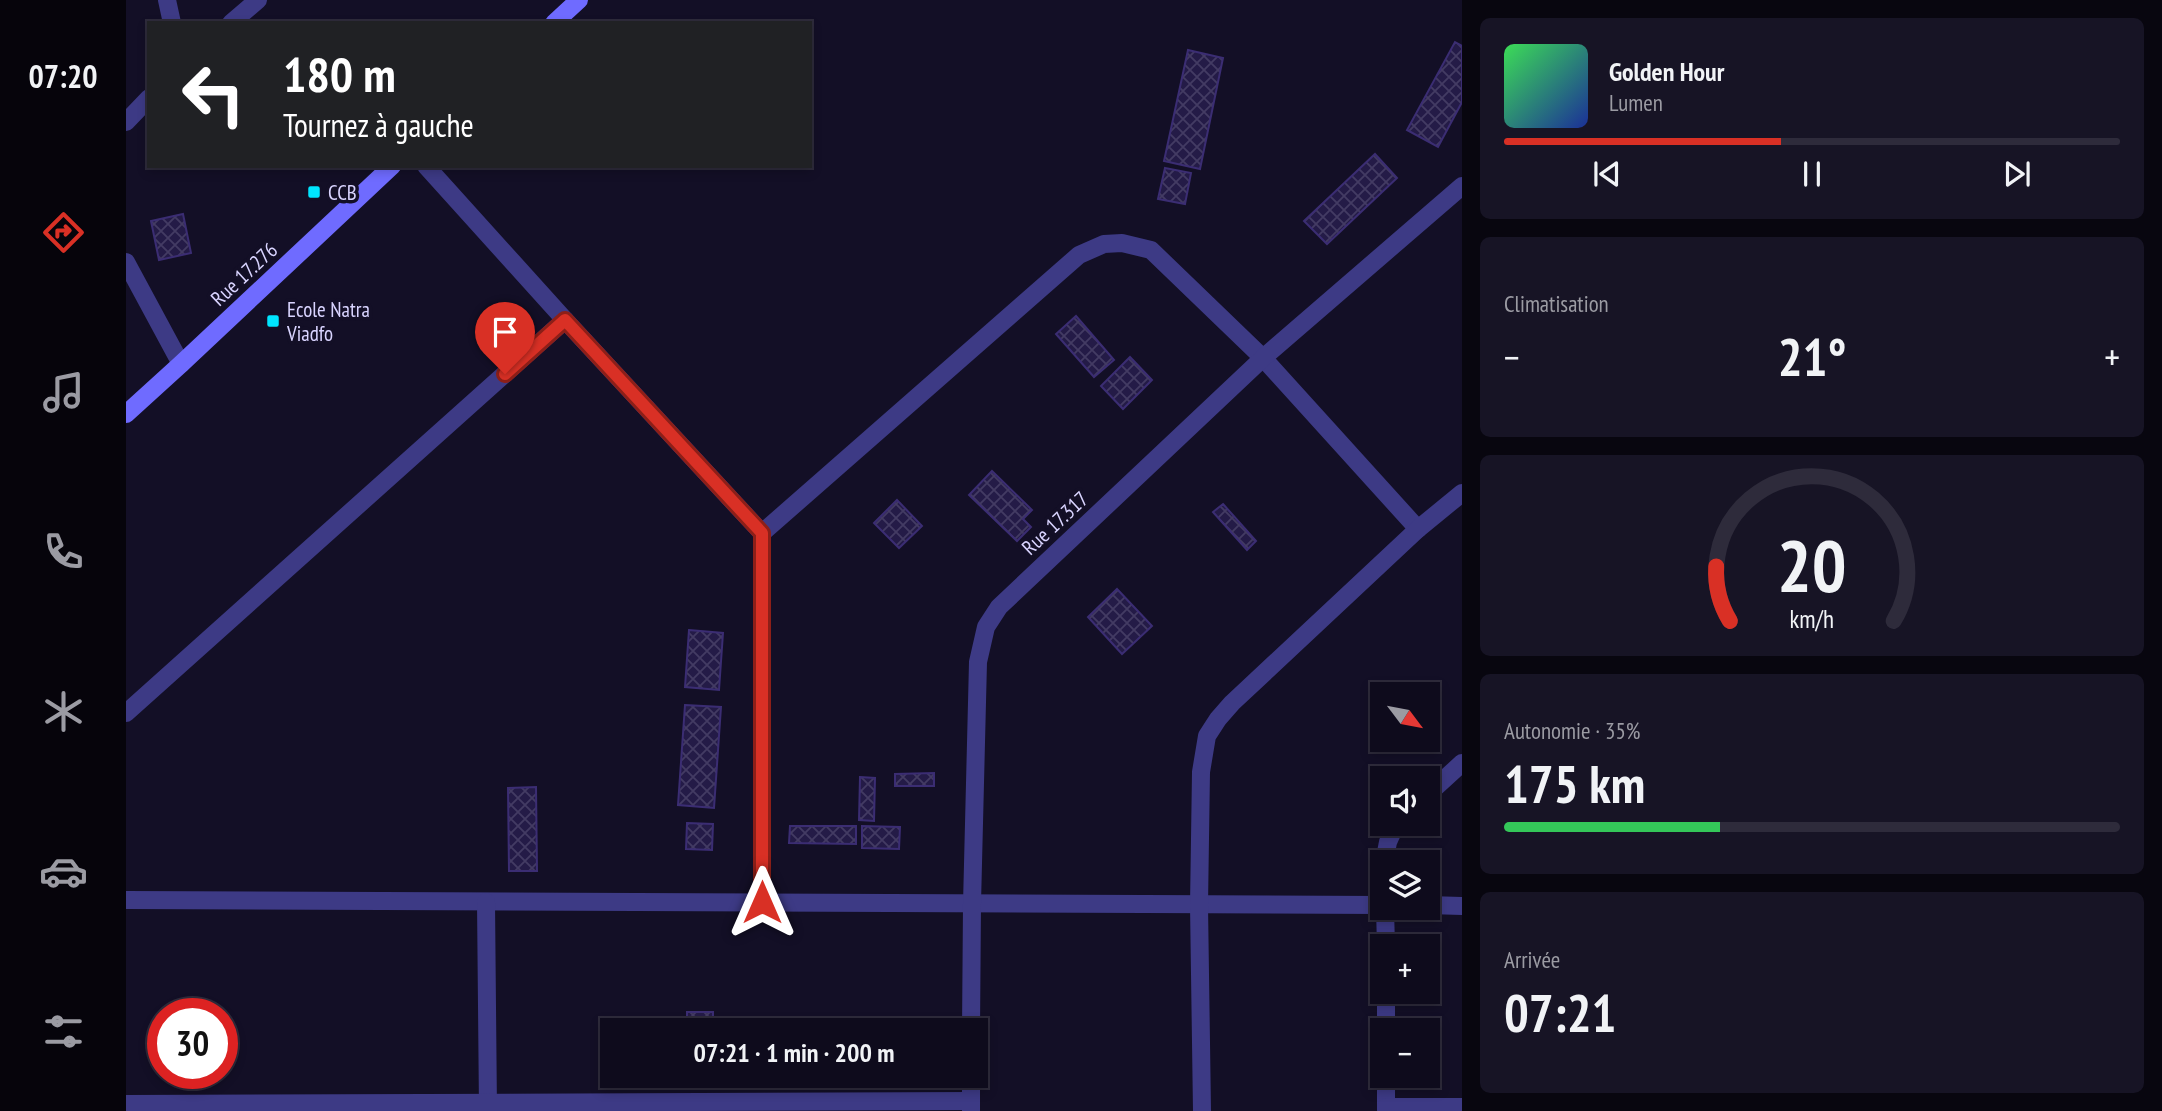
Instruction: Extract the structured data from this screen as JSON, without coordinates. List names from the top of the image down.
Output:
{
  "streets": {
    "main road": ["Rue 17.276"],
    "street": ["Rue 17.317"]
  },
  "places": {
    "transit": ["CCB", "Ecole Natra Viadfo"]
  },
  "north": "bottom right",
  "page": {
    "tabs": "07:20",
    "turn": ["180 m", "Tournez à gauche"],
    "song": ["Golden Hour", "Lumen"],
    "tile": [
      "Climatisation",
      ["Autonomie · 35%", "175 km"],
      ["Arrivée", "07:21"]
    ],
    "heat": ["−", "21°", "+"],
    "map_buttons": ["+", "−"],
    "limit": "30",
    "trip": "07:21 · 1 min · 200 m",
    "gauge": ["20", "km/h"]
  }
}
